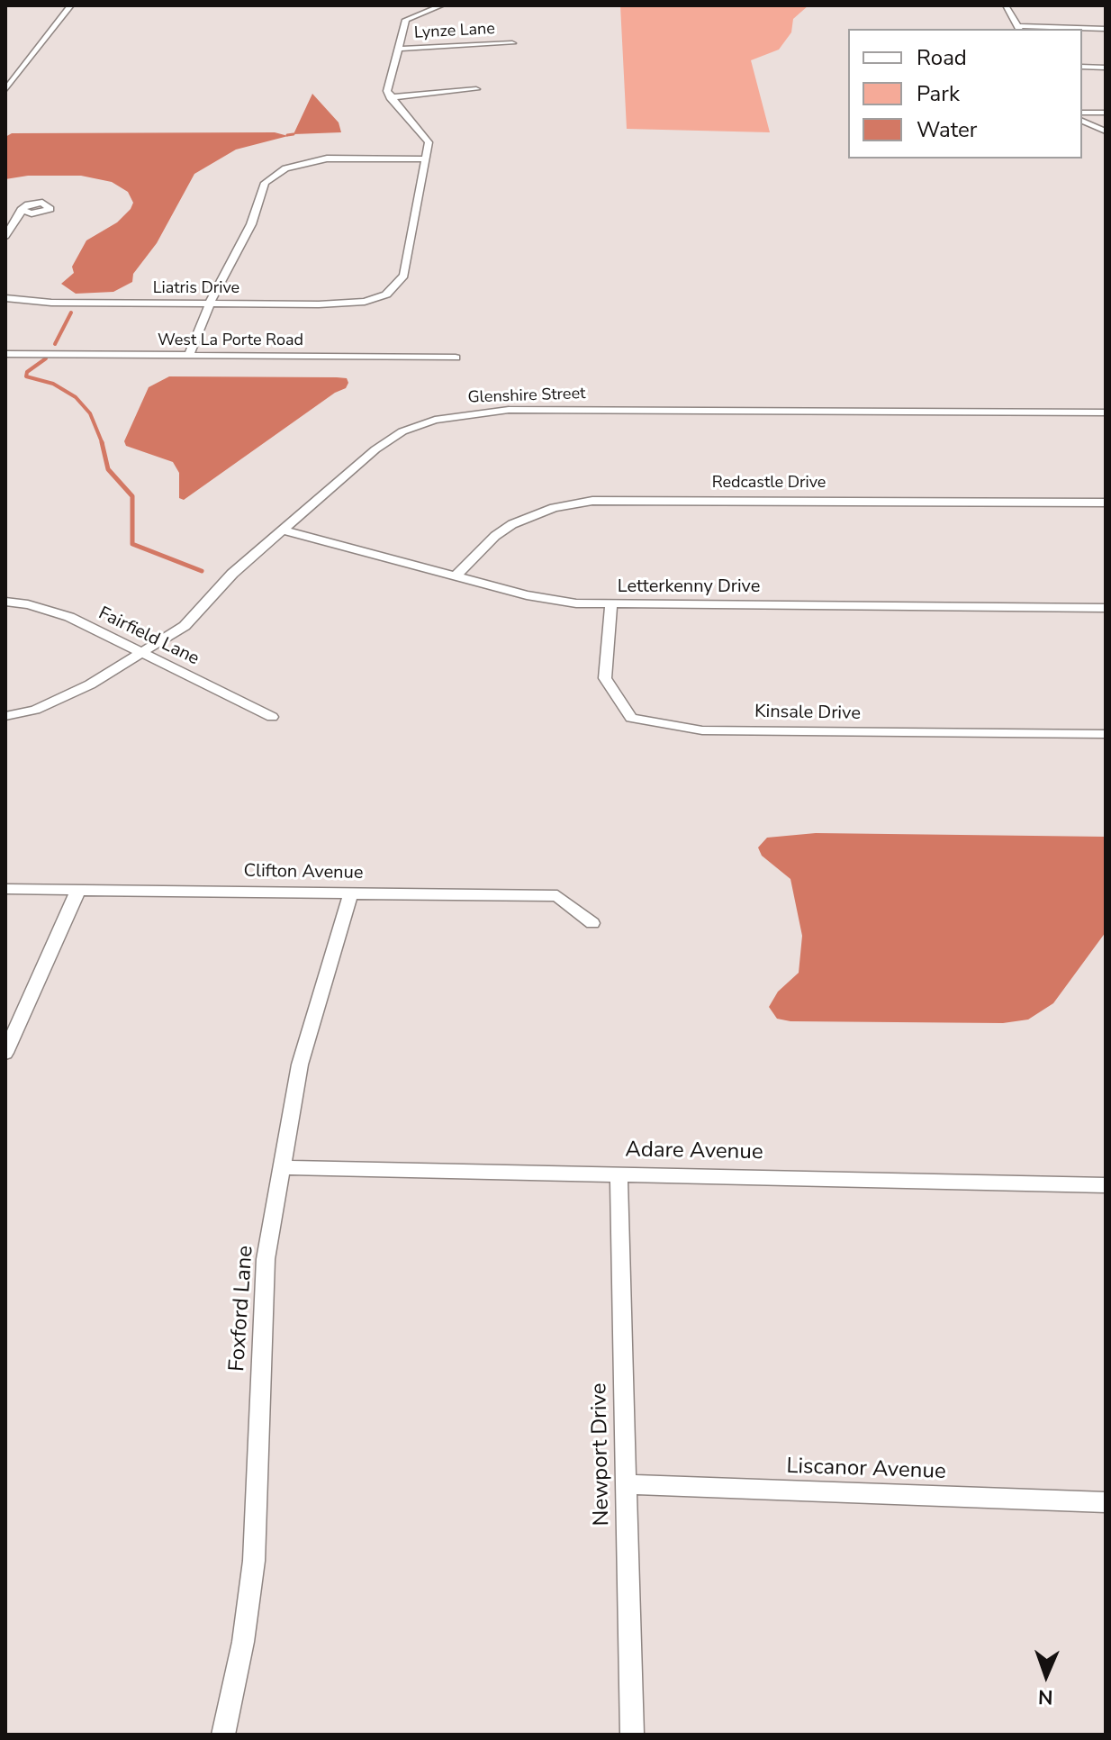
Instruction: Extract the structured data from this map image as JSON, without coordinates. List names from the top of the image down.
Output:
{
  "streets": {
    "street": [
      "Lynze Lane",
      "Liatris Drive",
      "West La Porte Road",
      "Glenshire Street",
      "Redcastle Drive",
      "Letterkenny Drive",
      "Fairfield Lane",
      "Kinsale Drive",
      "Clifton Avenue",
      "Adare Avenue",
      "Foxford Lane",
      "Newport Drive",
      "Liscanor Avenue"
    ]
  },
  "crossings": [
    ["Glenshire Street", "Letterkenny Drive"],
    ["Glenshire Street", "Fairfield Lane"],
    ["Redcastle Drive", "Letterkenny Drive"],
    ["Letterkenny Drive", "Kinsale Drive"],
    ["Clifton Avenue", "Foxford Lane"],
    ["Adare Avenue", "Foxford Lane"],
    ["Adare Avenue", "Newport Drive"],
    ["Newport Drive", "Liscanor Avenue"]
  ],
  "legend": ["Road", "Park", "Water"],
  "north": "bottom"
}
